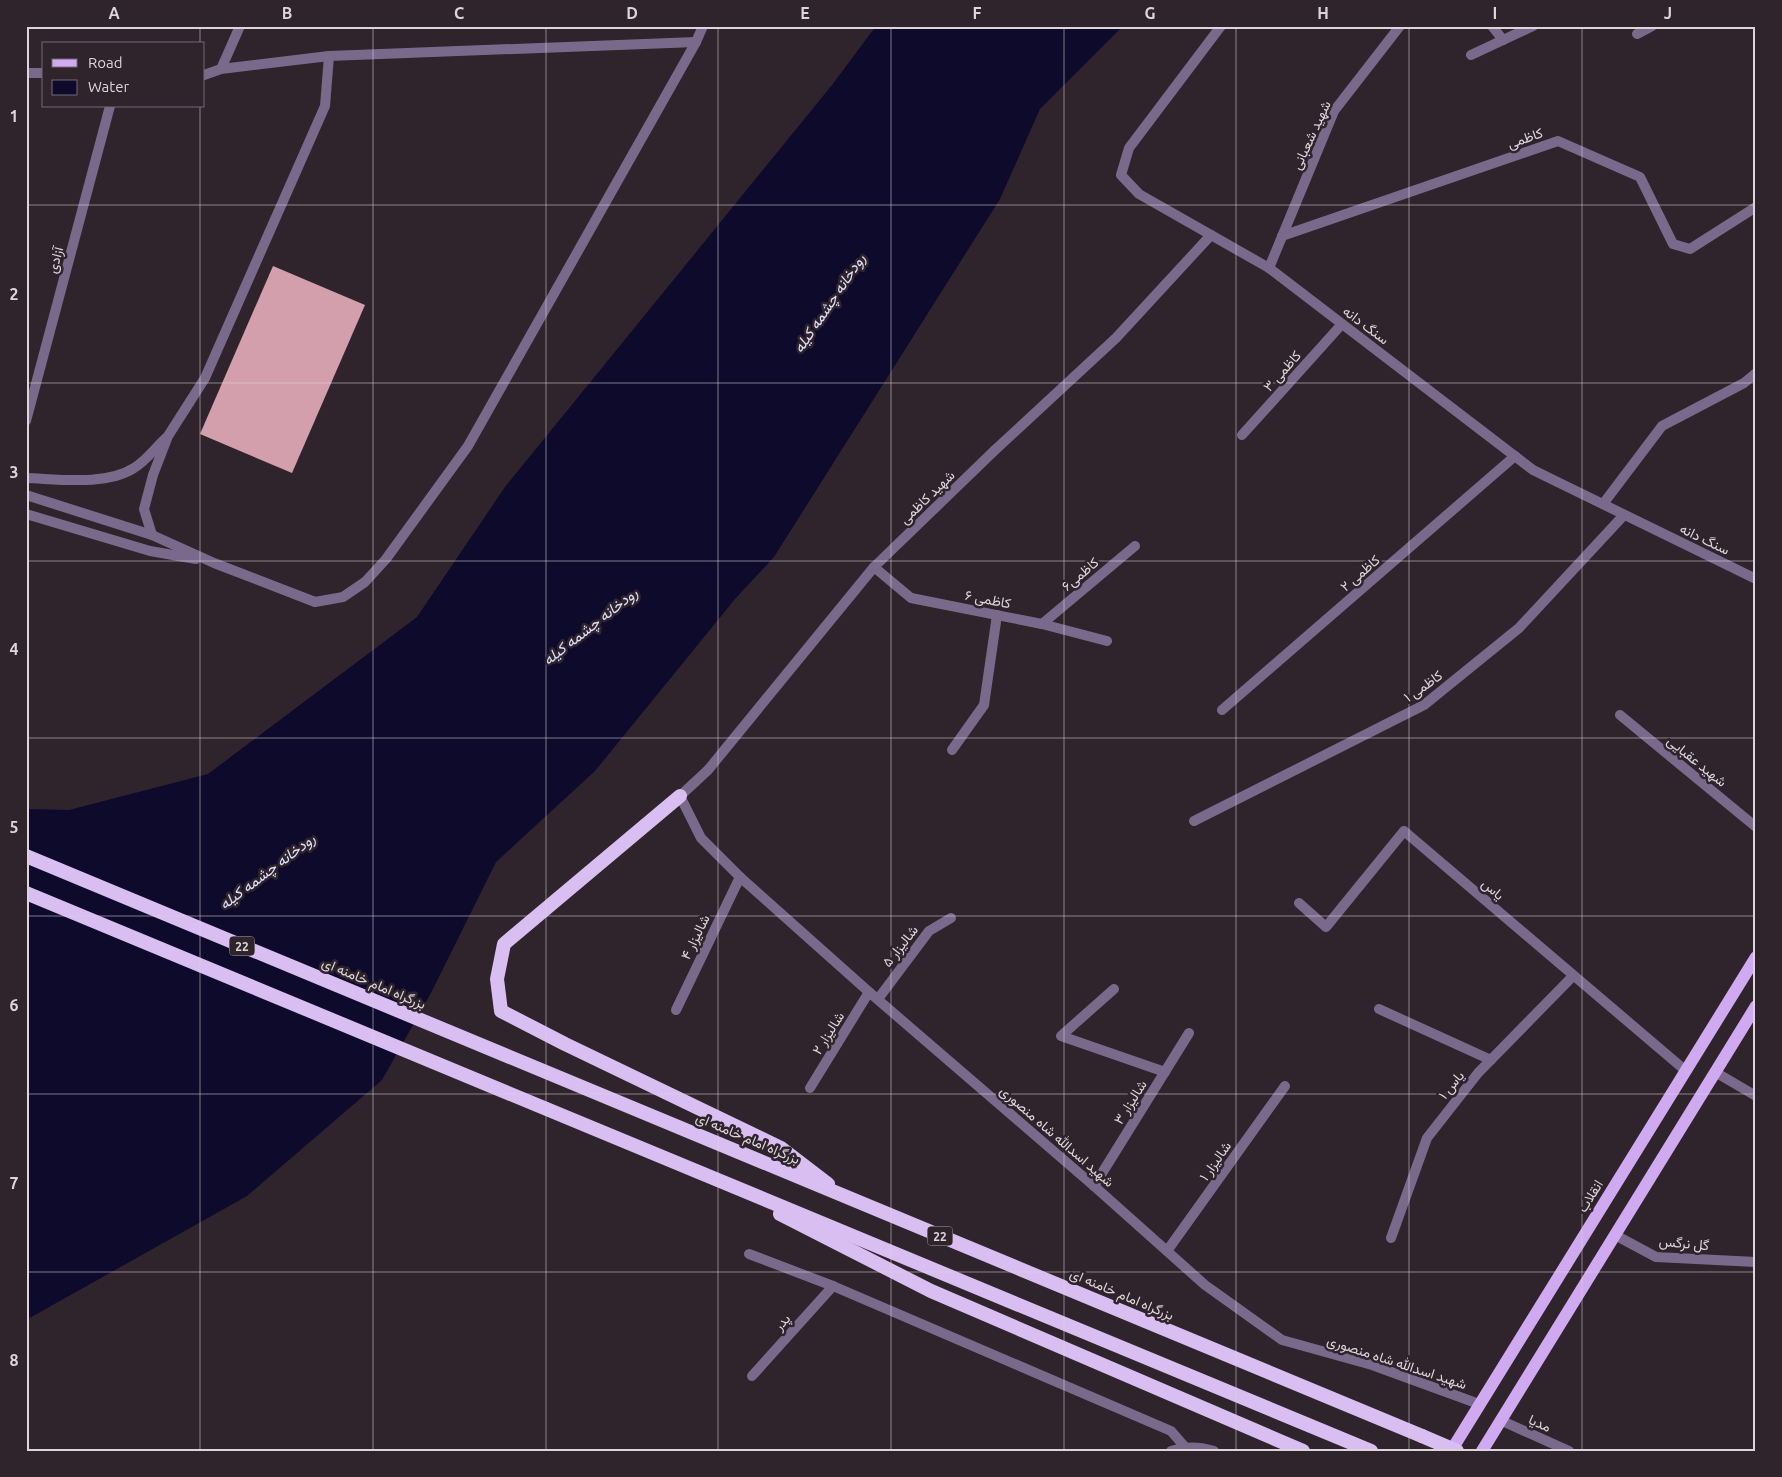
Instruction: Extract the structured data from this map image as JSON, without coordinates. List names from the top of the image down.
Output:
{
  "streets": {
    "highway": ["22", "بزرگراه امام خامنه ای"],
    "main road": ["انقلاب"],
    "street": [
      "شهید شعبانی",
      "کاظمی",
      "آزادی",
      "سنگ دانه",
      "کاظمی ۳",
      "شهید کاظمی",
      "کاظمی ۲",
      "کاظمی۶",
      "کاظمی ۶",
      "کاظمی ۱",
      "شهید عقبایی",
      "یاس",
      "شالیزار ۴",
      "شالیزار ۵",
      "شالیزار ۲",
      "یاس ۱",
      "شالیزار ۳",
      "شهید اسدالله شاه منصوری",
      "شالیزار ۱",
      "گل نرگس",
      "پدر",
      "مدیا"
    ]
  },
  "crossings": [
    ["شهید شعبانی", "کاظمی"],
    ["شهید شعبانی", "سنگ دانه"],
    ["سنگ دانه", "کاظمی ۳"],
    ["سنگ دانه", "شهید کاظمی"],
    ["سنگ دانه", "کاظمی ۲"],
    ["سنگ دانه", "کاظمی ۱"],
    ["شهید کاظمی", "کاظمی ۶"],
    ["شهید کاظمی", "شهید اسدالله شاه منصوری"],
    ["کاظمی۶", "کاظمی ۶"],
    ["یاس", "یاس ۱"],
    ["یاس", "انقلاب"],
    ["شالیزار ۴", "شهید اسدالله شاه منصوری"],
    ["شالیزار ۵", "شالیزار ۲"],
    ["شالیزار ۵", "شهید اسدالله شاه منصوری"],
    ["شالیزار ۲", "شهید اسدالله شاه منصوری"],
    ["شالیزار ۳", "شهید اسدالله شاه منصوری"],
    ["شهید اسدالله شاه منصوری", "شالیزار ۱"],
    ["شهید اسدالله شاه منصوری", "انقلاب"]
  ],
  "water": ["رودخانه چشمه کیله"],
  "legend": ["Road", "Water"],
  "grid": {
    "columns": [
      "A",
      "B",
      "C",
      "D",
      "E",
      "F",
      "G",
      "H",
      "I",
      "J"
    ],
    "rows": [
      "1",
      "2",
      "3",
      "4",
      "5",
      "6",
      "7",
      "8"
    ]
  }
}
